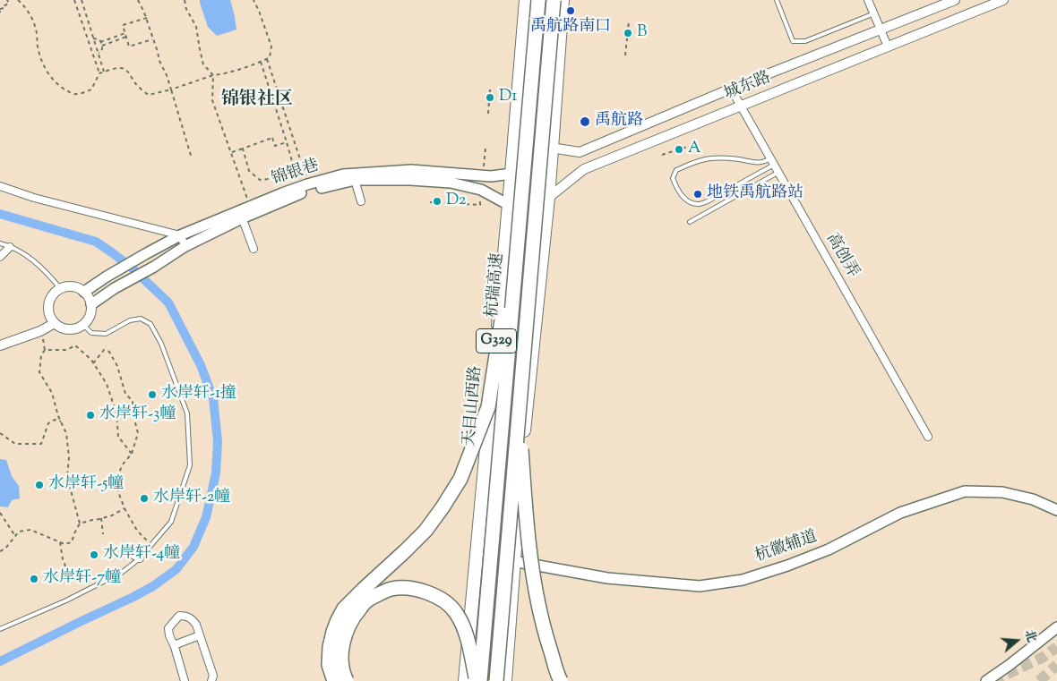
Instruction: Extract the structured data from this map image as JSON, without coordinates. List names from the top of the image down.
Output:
{
  "streets": {
    "highway": ["杭瑞高速", "G329", "天目山西路"],
    "main road": ["锦银巷", "杭徽辅道"],
    "street": ["城东路", "高创弄"]
  },
  "crossings": [
    ["城东路", "锦银巷"],
    ["城东路", "高创弄"],
    ["城东路", "杭瑞高速"],
    ["城东路", "G329"],
    ["城东路", "天目山西路"],
    ["锦银巷", "杭瑞高速"],
    ["锦银巷", "天目山西路"],
    ["杭瑞高速", "天目山西路"],
    ["G329", "杭徽辅道"]
  ],
  "districts": ["锦银社区"],
  "places": [
    "禹航路南口",
    "B",
    "D1",
    "禹航路",
    "A",
    "地铁禹航路站",
    "D2",
    "水岸轩-1撞",
    "水岸轩-3幢",
    "水岸轩-5幢",
    "水岸轩-2幢",
    "水岸轩-4幢",
    "水岸轩-7幢"
  ],
  "north": "right"
}
